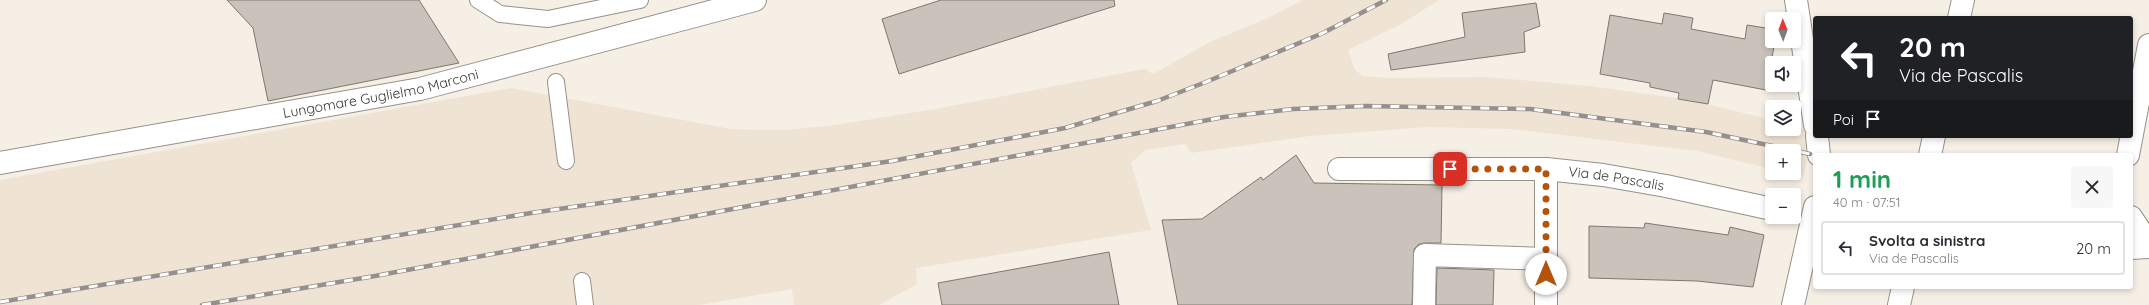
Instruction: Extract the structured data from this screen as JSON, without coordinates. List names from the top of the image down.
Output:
{
  "streets": {
    "street": ["Lungomare Guglielmo Marconi", "Via de Pascalis"]
  },
  "north": "top",
  "page": {
    "map_buttons": ["+", "−"],
    "turn": ["20 m", "Via de Pascalis"],
    "then": "Poi",
    "heading": ["1 min", "40 m · 07:51"],
    "list": [
      {
        "name": "Svolta a sinistra",
        "note": "Via de Pascalis",
        "value": "20 m"
      }
    ]
  }
}
